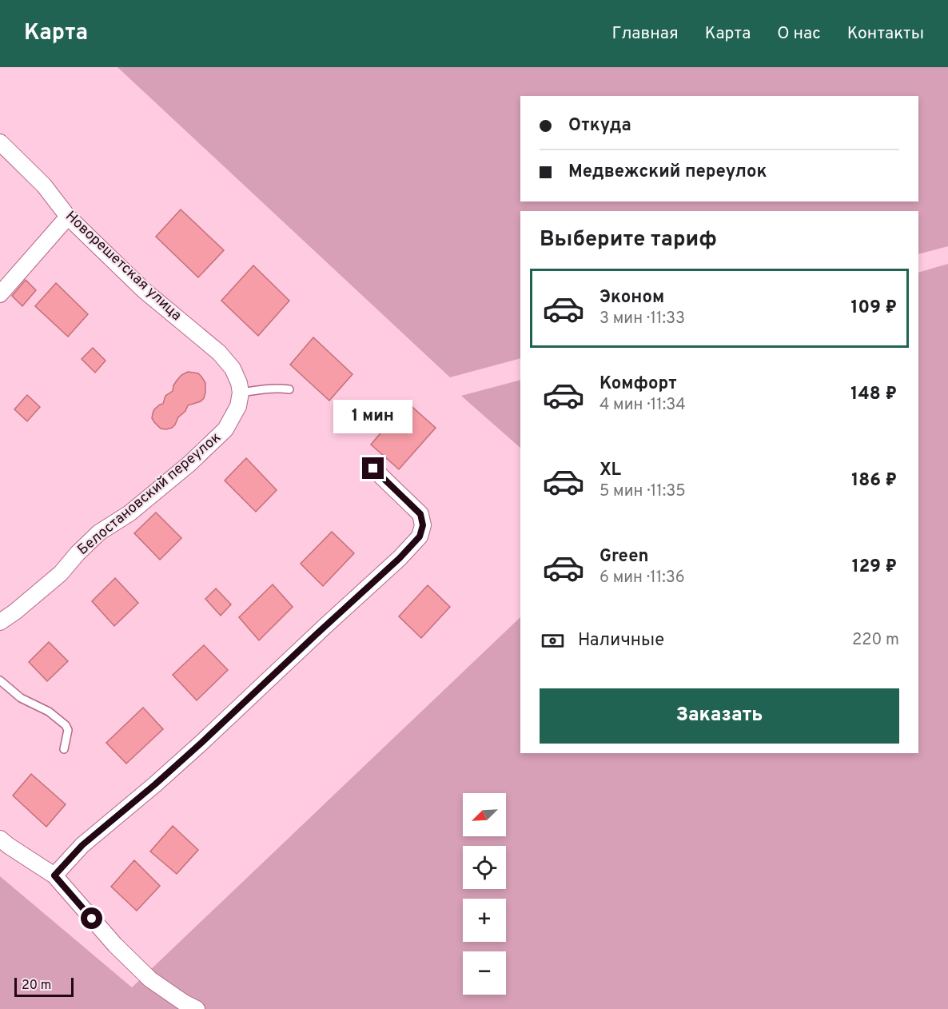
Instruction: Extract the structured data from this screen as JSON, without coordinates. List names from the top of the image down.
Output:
{
  "streets": {
    "street": ["Новорешетская улица", "Белостановский переулок"]
  },
  "crossings": [
    ["Новорешетская улица", "Белостановский переулок"]
  ],
  "scale_bar": "20 m",
  "north": "bottom left",
  "page": {
    "header": "Карта",
    "nav": [
      "Главная",
      "Карта",
      "О нас",
      "Контакты"
    ],
    "banner": ["Откуда", "Медвежский переулок"],
    "heading": "Выберите тариф",
    "list": [
      {
        "name": "Эконом",
        "note": "3 мин · 11:33",
        "value": "109 ₽"
      },
      {
        "name": "Комфорт",
        "note": "4 мин · 11:34",
        "value": "148 ₽"
      },
      {
        "name": "XL",
        "note": "5 мин · 11:35",
        "value": "186 ₽"
      },
      {
        "name": "Green",
        "note": "6 мин · 11:36",
        "value": "129 ₽"
      }
    ],
    "bubble": "1 мин",
    "pay": ["Наличные", "220 m"],
    "buttons": "Заказать",
    "map_buttons": ["+", "−"],
    "scale": "20 m"
  }
}
